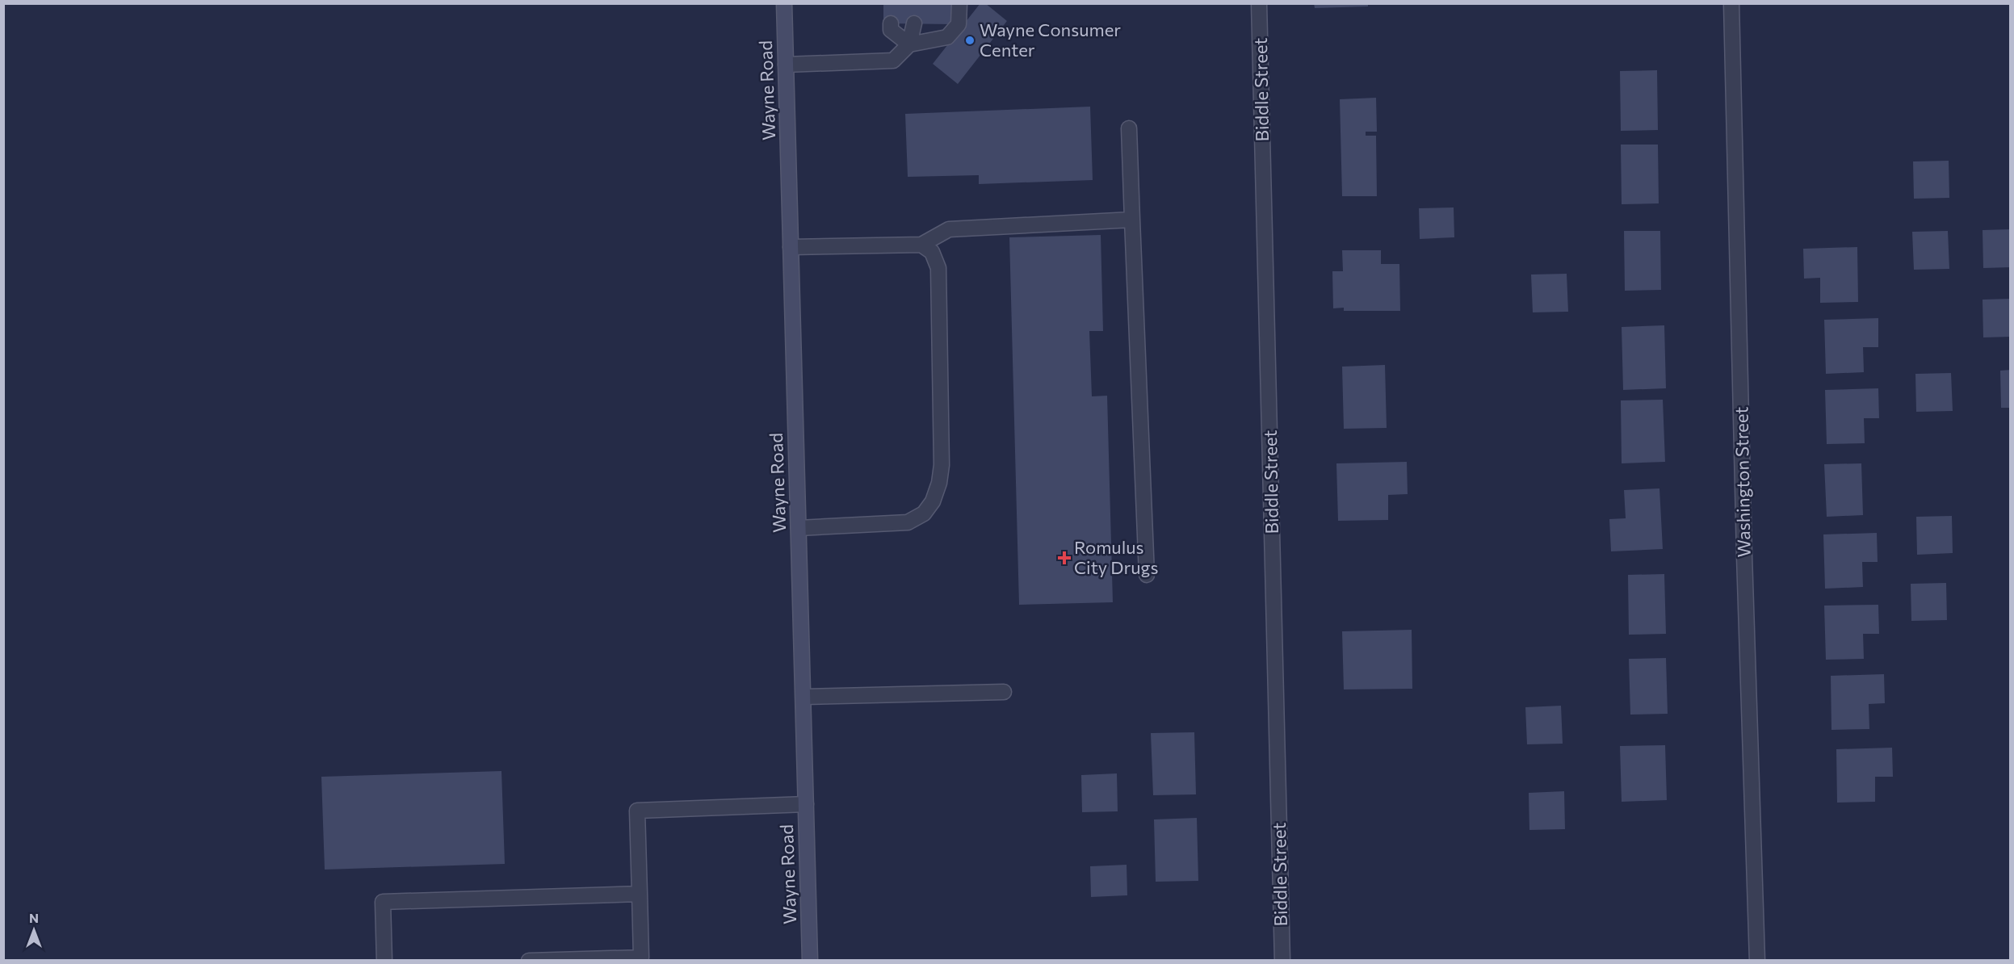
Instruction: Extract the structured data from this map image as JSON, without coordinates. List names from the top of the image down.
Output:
{
  "streets": {
    "main road": ["Wayne Road"],
    "street": ["Biddle Street", "Washington Street"]
  },
  "places": {
    "other": ["Wayne Consumer Center"],
    "health": ["Romulus City Drugs"]
  },
  "north": "top"
}
